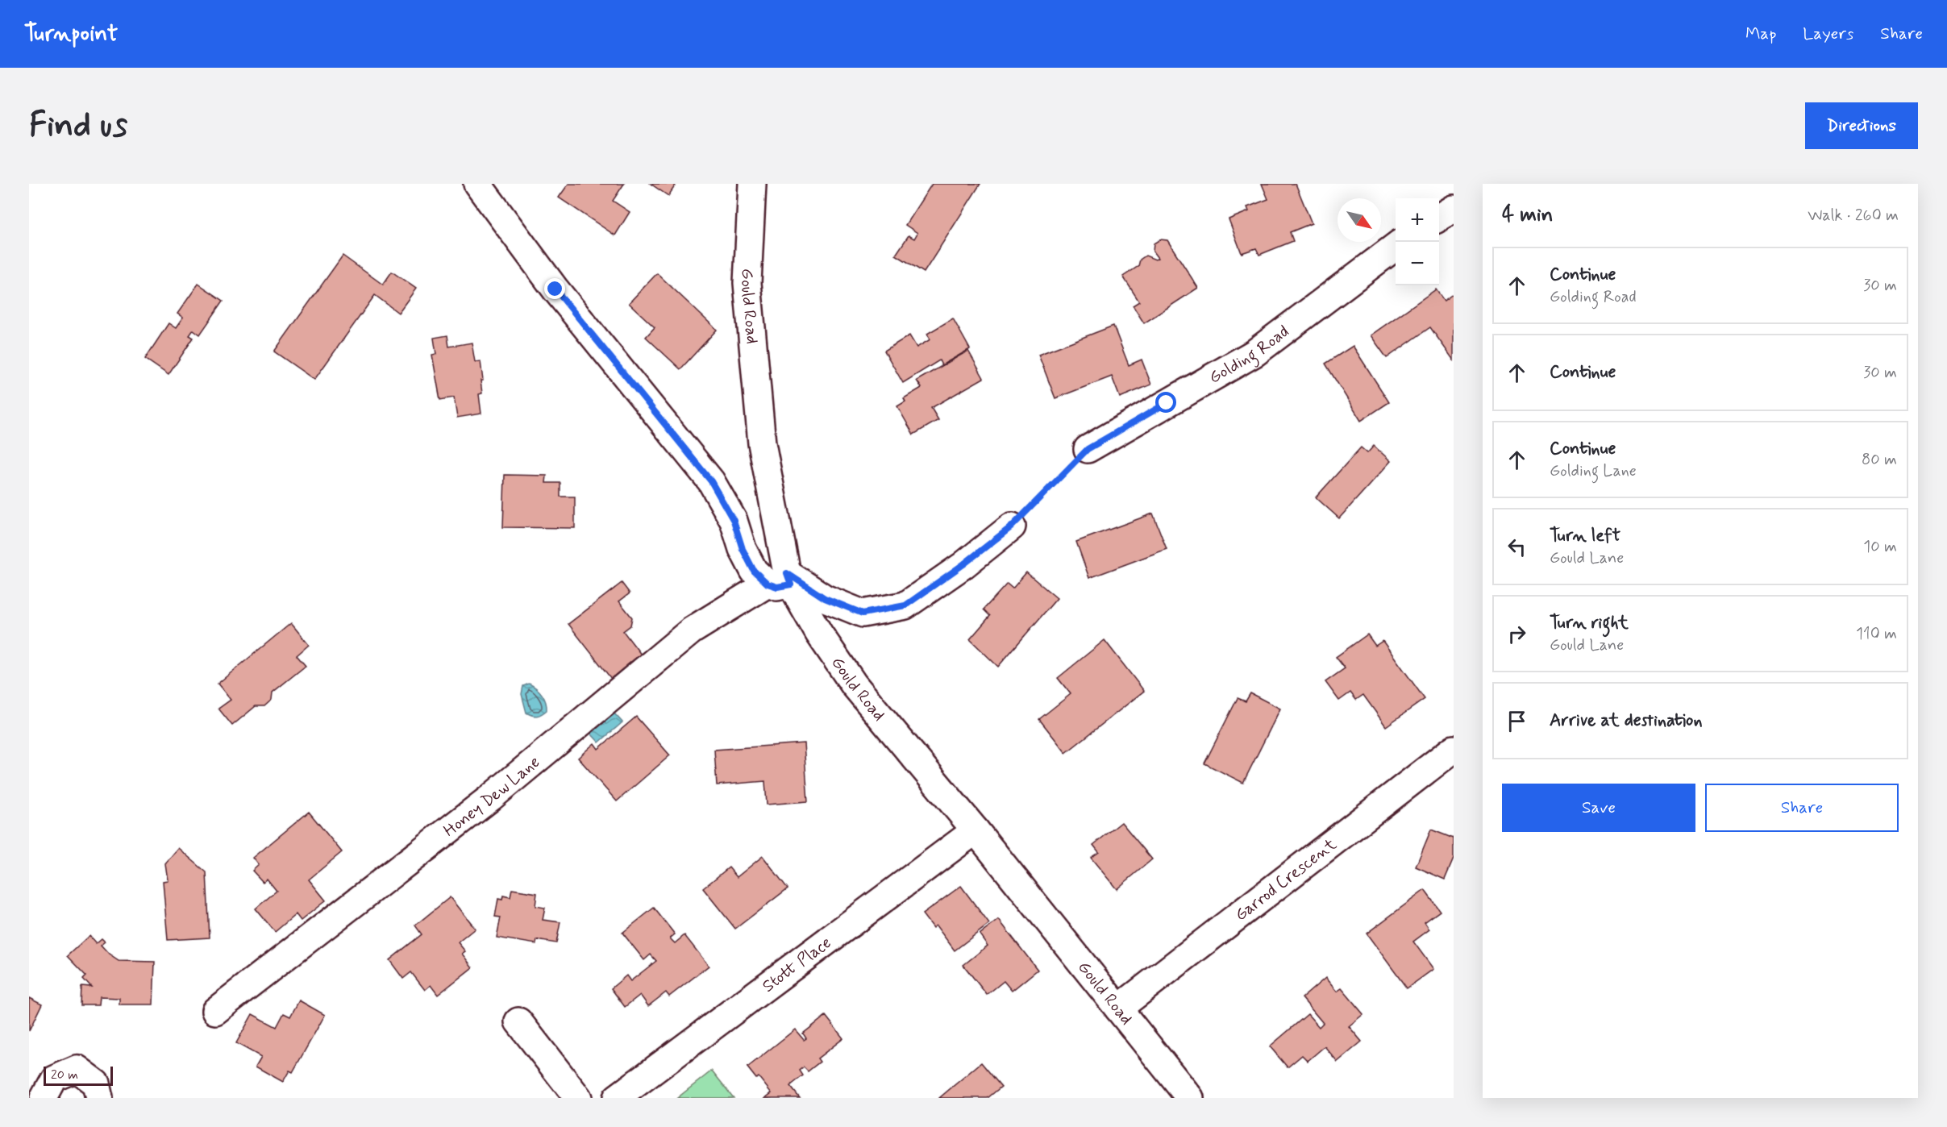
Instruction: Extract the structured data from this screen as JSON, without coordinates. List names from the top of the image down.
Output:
{
  "streets": {
    "street": [
      "Gould Road",
      "Golding Road",
      "Honey Dew Lane",
      "Garrod Crescent",
      "Stott Place"
    ]
  },
  "crossings": [
    ["Gould Road", "Honey Dew Lane"],
    ["Gould Road", "Garrod Crescent"],
    ["Gould Road", "Stott Place"]
  ],
  "scale_bar": "20 m",
  "north": "bottom right",
  "page": {
    "header": "Turnpoint",
    "nav": ["Map", "Layers", "Share"],
    "buttons": [
      "Directions",
      ["Save", "Share"]
    ],
    "title": "Find us",
    "heading": ["4 min", "Walk · 260 m"],
    "map_buttons": ["+", "−"],
    "list": [
      ["Continue", "Golding Road", "30 m"],
      ["Continue", "30 m"],
      ["Continue", "Golding Lane", "80 m"],
      ["Turn left", "Gould Lane", "10 m"],
      ["Turn right", "Gould Lane", "110 m"],
      "Arrive at destination"
    ],
    "scale": "20 m"
  }
}
